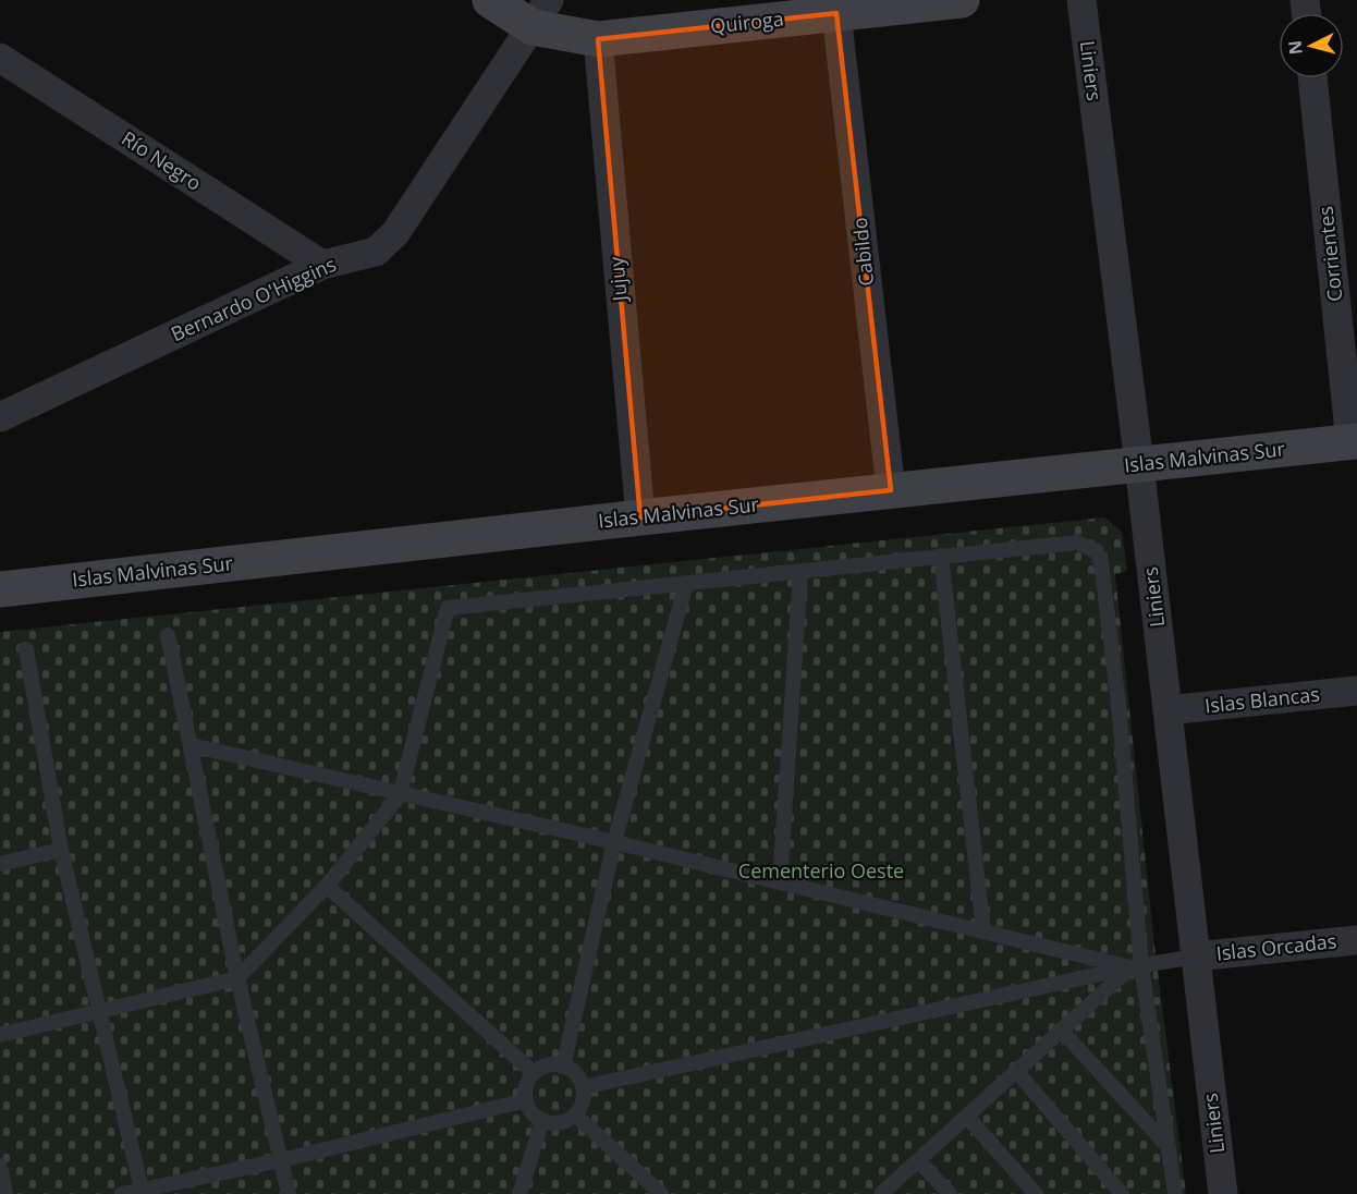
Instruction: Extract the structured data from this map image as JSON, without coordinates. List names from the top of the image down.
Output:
{
  "streets": {
    "street": [
      "Quiroga",
      "Liniers",
      "Río Negro",
      "Cabildo",
      "Corrientes",
      "Jujuy",
      "Bernardo O'Higgins",
      "Islas Malvinas Sur",
      "Islas Blancas",
      "Islas Orcadas"
    ]
  },
  "crossings": [
    ["Quiroga", "Cabildo"],
    ["Quiroga", "Jujuy"],
    ["Quiroga", "Bernardo O'Higgins"],
    ["Liniers", "Islas Malvinas Sur"],
    ["Liniers", "Islas Blancas"],
    ["Liniers", "Islas Orcadas"],
    ["Río Negro", "Bernardo O'Higgins"],
    ["Cabildo", "Islas Malvinas Sur"],
    ["Corrientes", "Islas Malvinas Sur"],
    ["Jujuy", "Islas Malvinas Sur"]
  ],
  "parks": ["Cementerio Oeste"],
  "north": "left"
}
